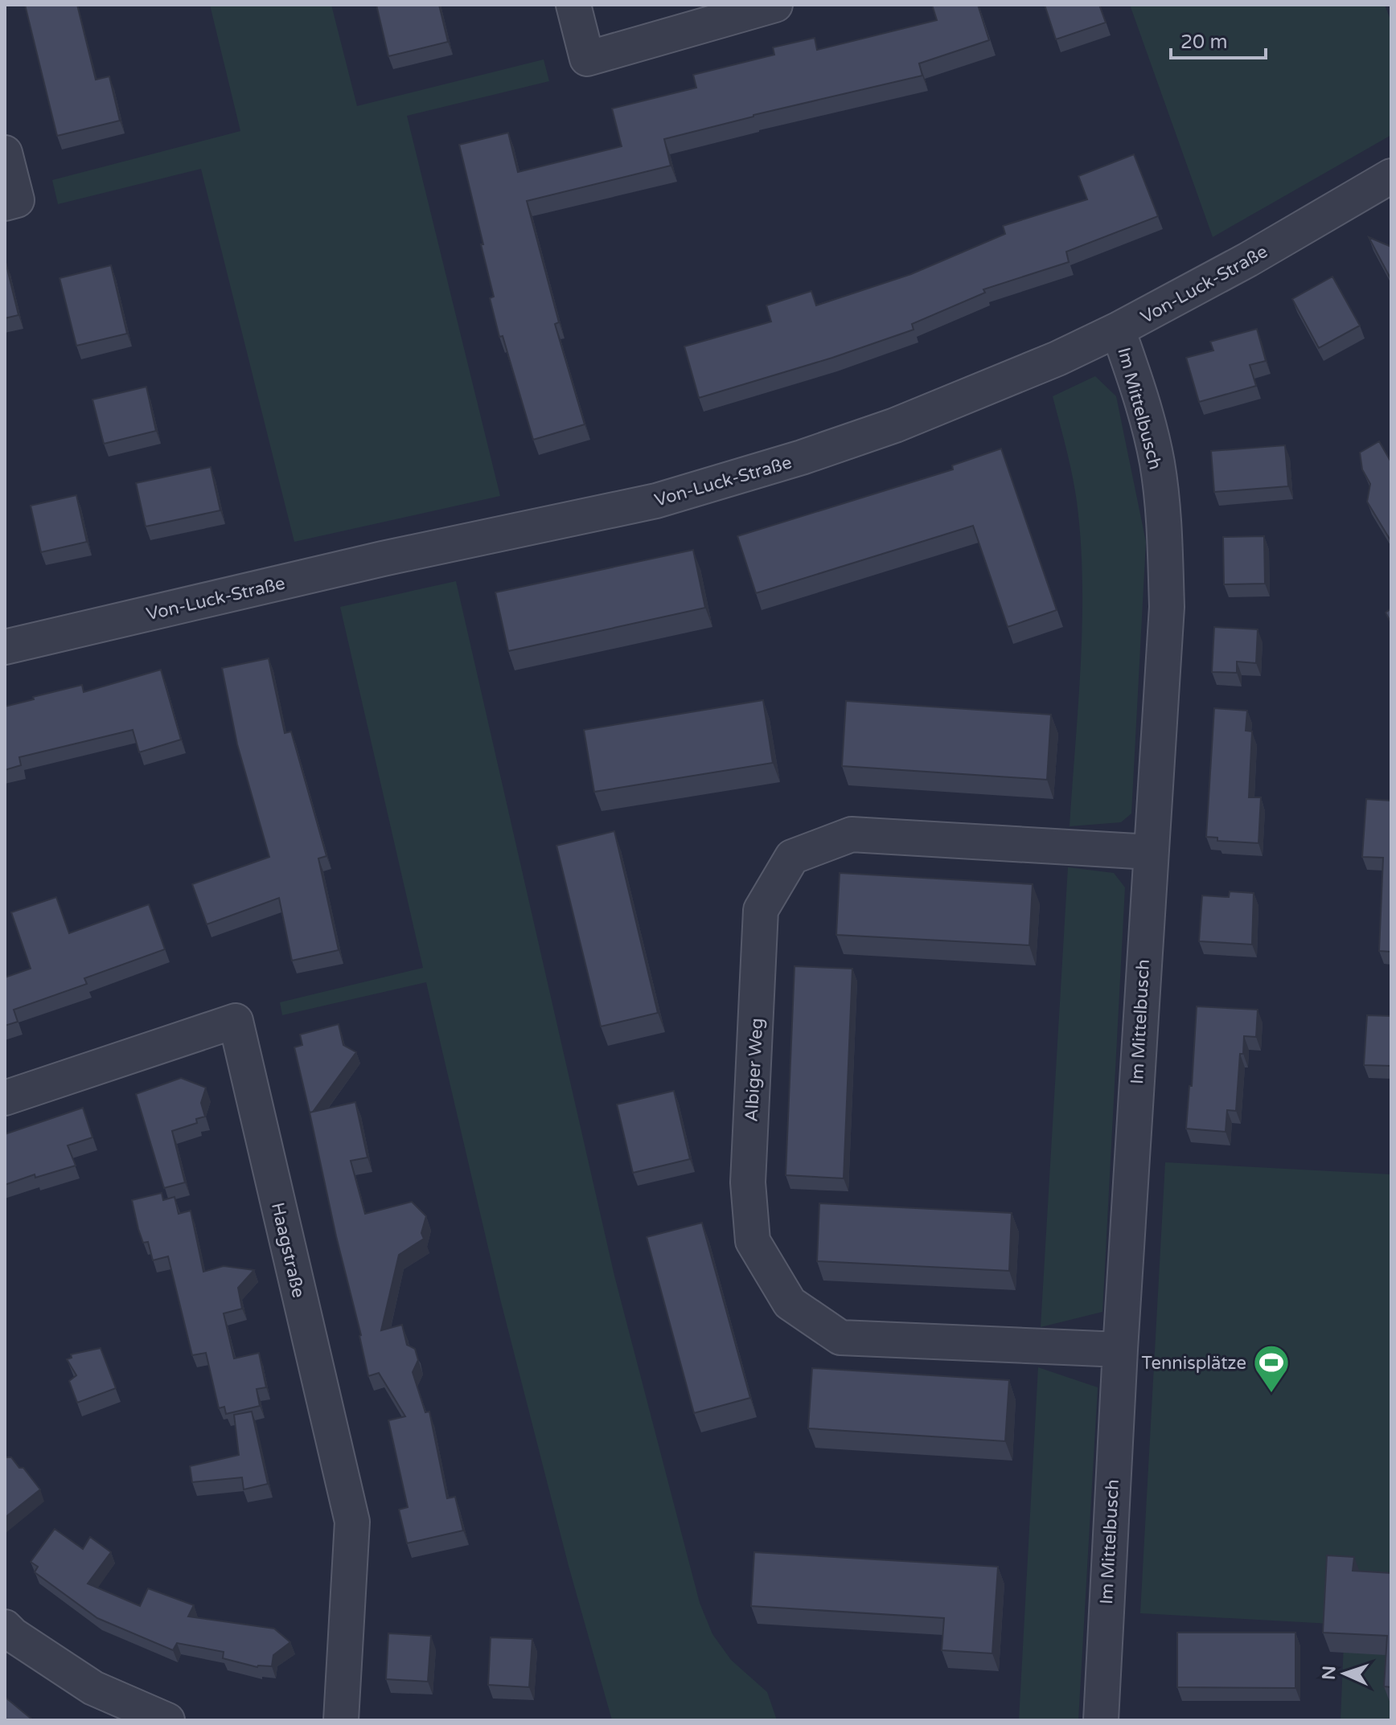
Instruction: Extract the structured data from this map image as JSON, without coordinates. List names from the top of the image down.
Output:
{
  "streets": {
    "street": [
      "Von-Luck-Straße",
      "Im Mittelbusch",
      "Albiger Weg",
      "Haagstraße"
    ]
  },
  "crossings": [
    ["Von-Luck-Straße", "Im Mittelbusch"],
    ["Im Mittelbusch", "Albiger Weg"]
  ],
  "places": {
    "sports": ["Tennisplätze"]
  },
  "scale_bar": "20 m",
  "north": "left"
}
